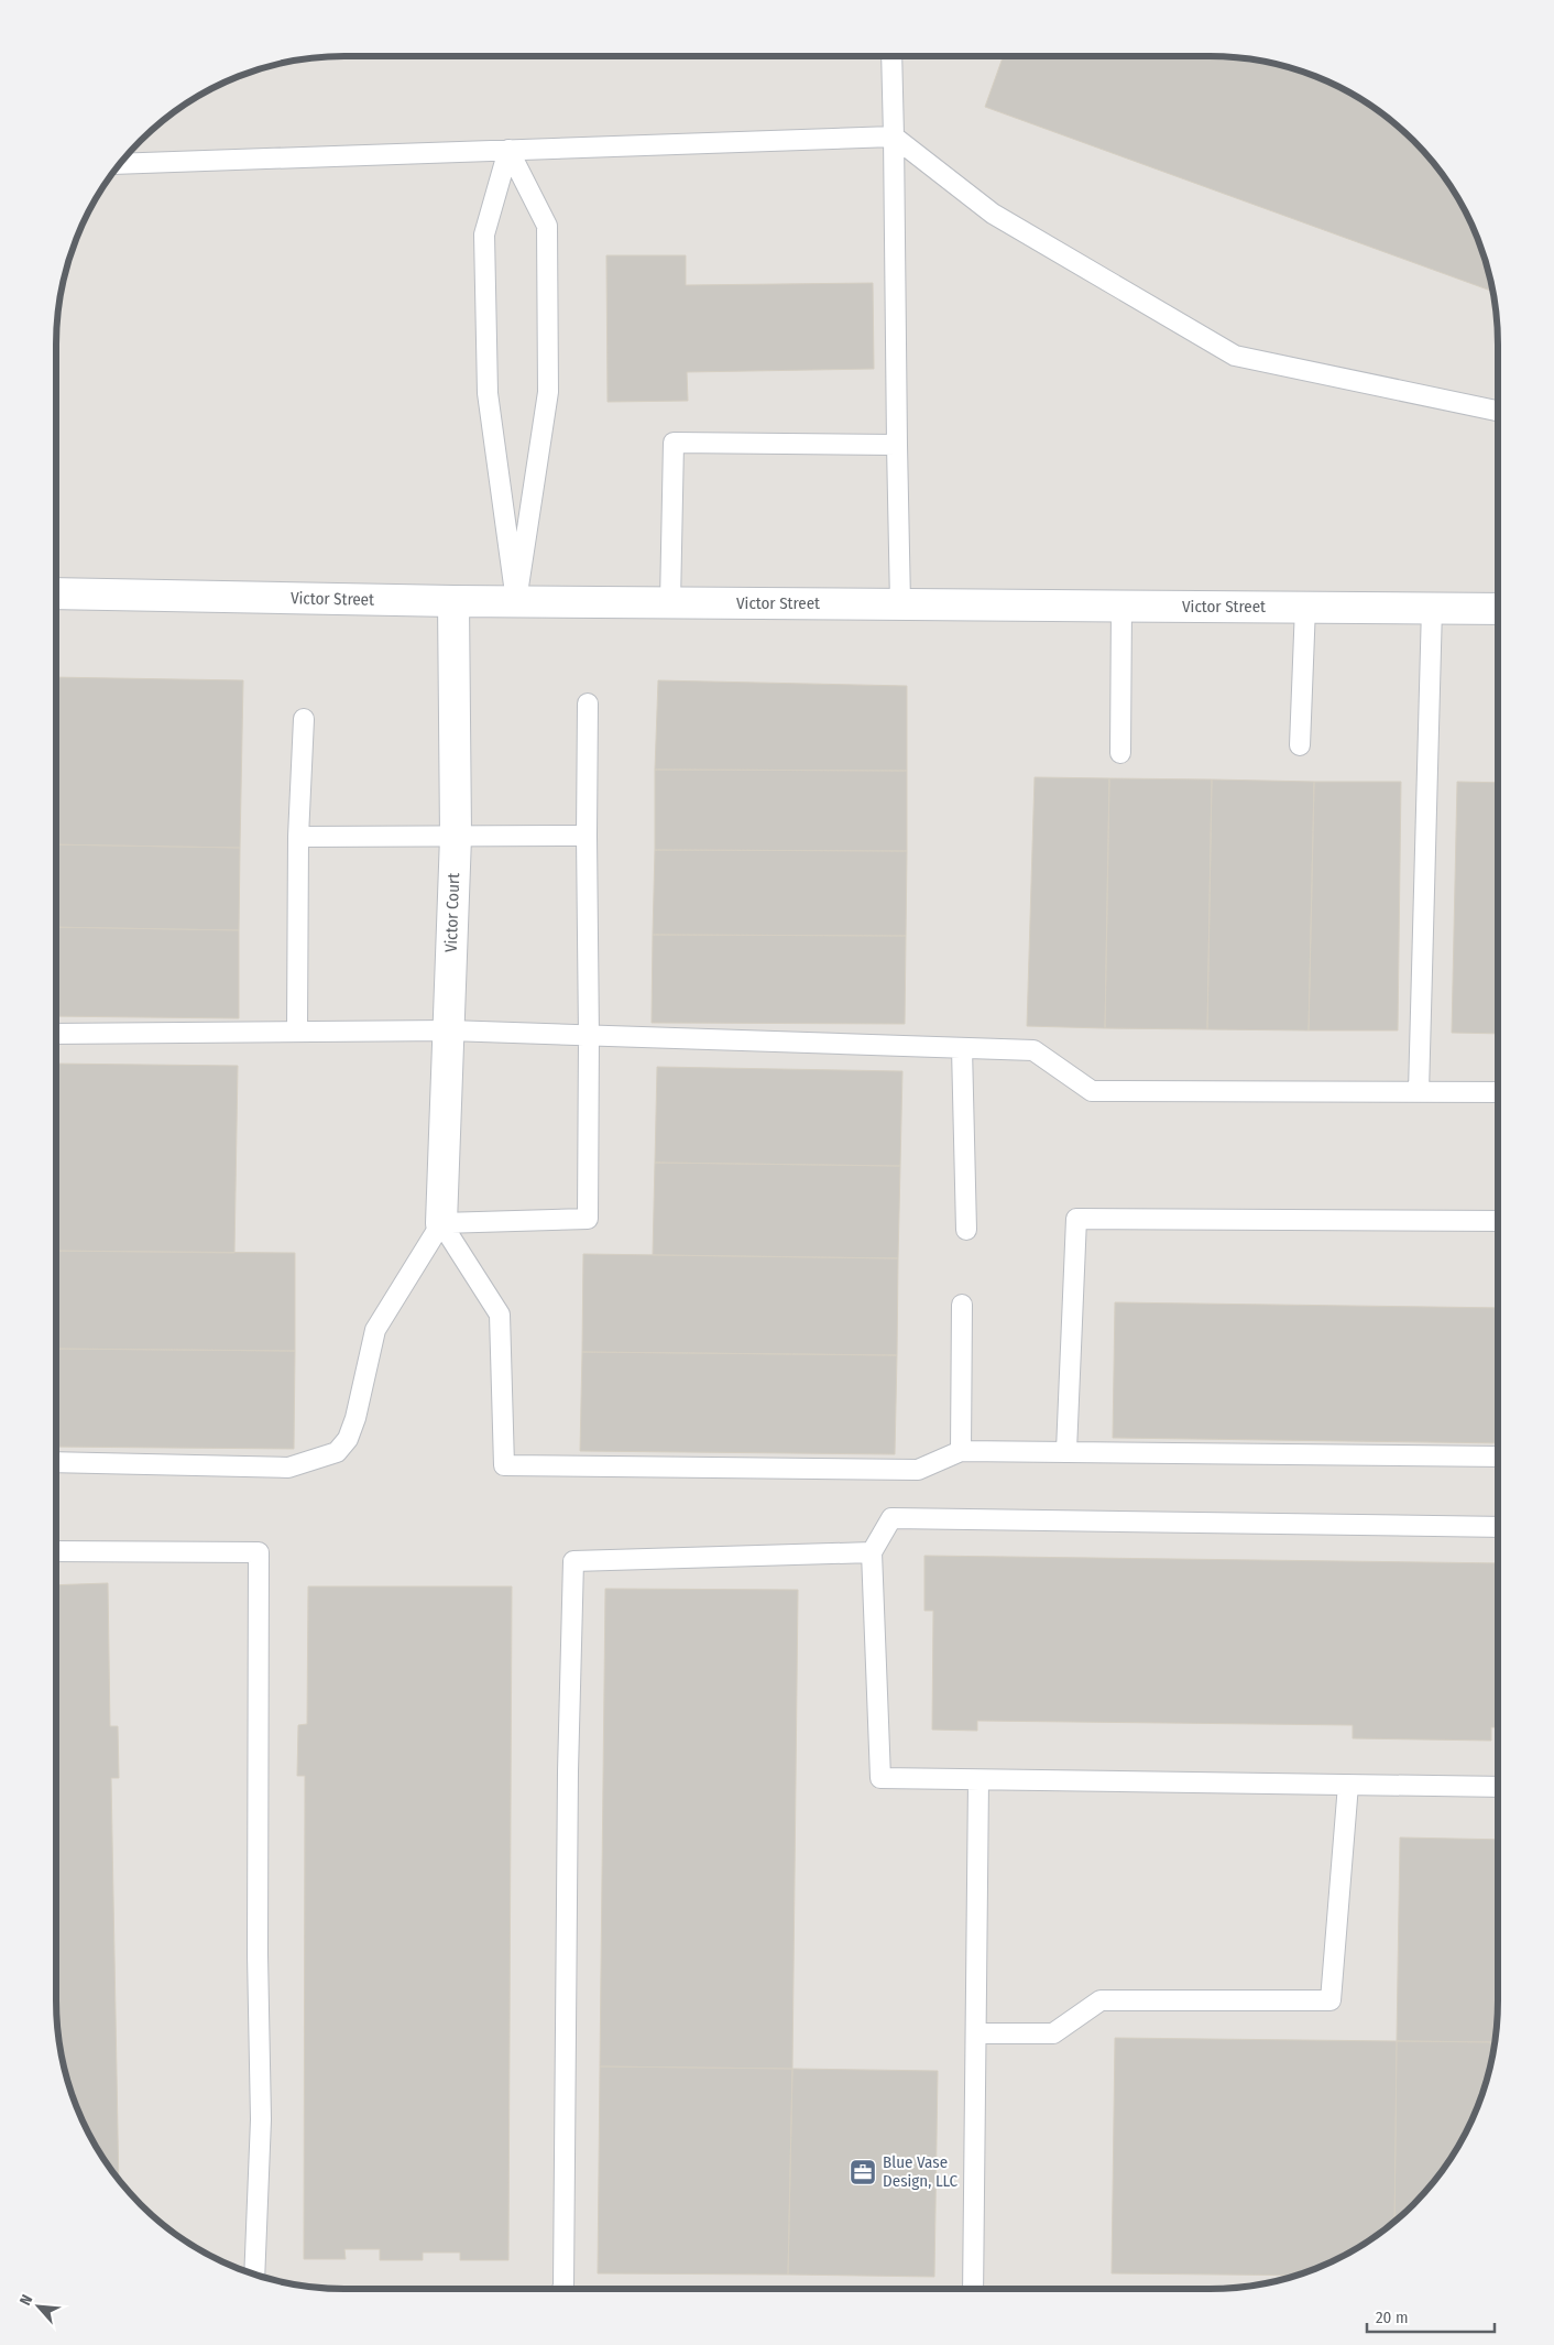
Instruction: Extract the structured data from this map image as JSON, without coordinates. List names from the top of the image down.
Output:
{
  "streets": {
    "street": ["Victor Street", "Victor Court"]
  },
  "crossings": [
    ["Victor Street", "Victor Court"]
  ],
  "places": {
    "office": ["Blue Vase Design, LLC"]
  },
  "scale_bar": "20 m",
  "north": "top left"
}
